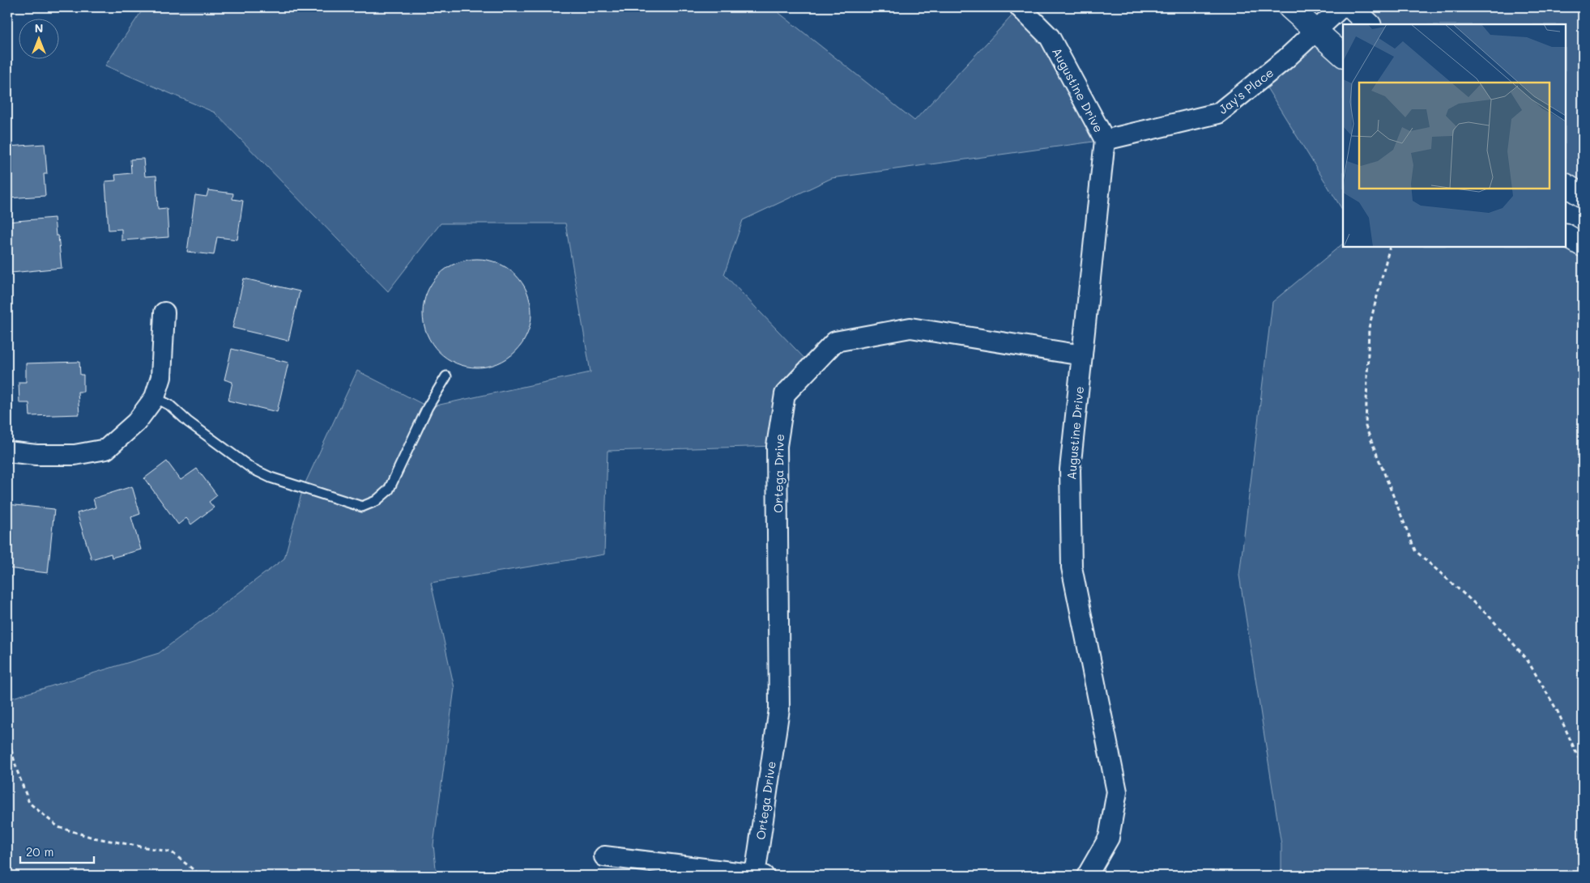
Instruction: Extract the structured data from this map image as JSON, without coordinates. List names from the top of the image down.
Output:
{
  "streets": {
    "street": ["Augustine Drive", "Jay's Place", "Ortega Drive"]
  },
  "crossings": [
    ["Augustine Drive", "Jay's Place"],
    ["Augustine Drive", "Ortega Drive"]
  ],
  "scale_bar": "20 m",
  "north": "top"
}
